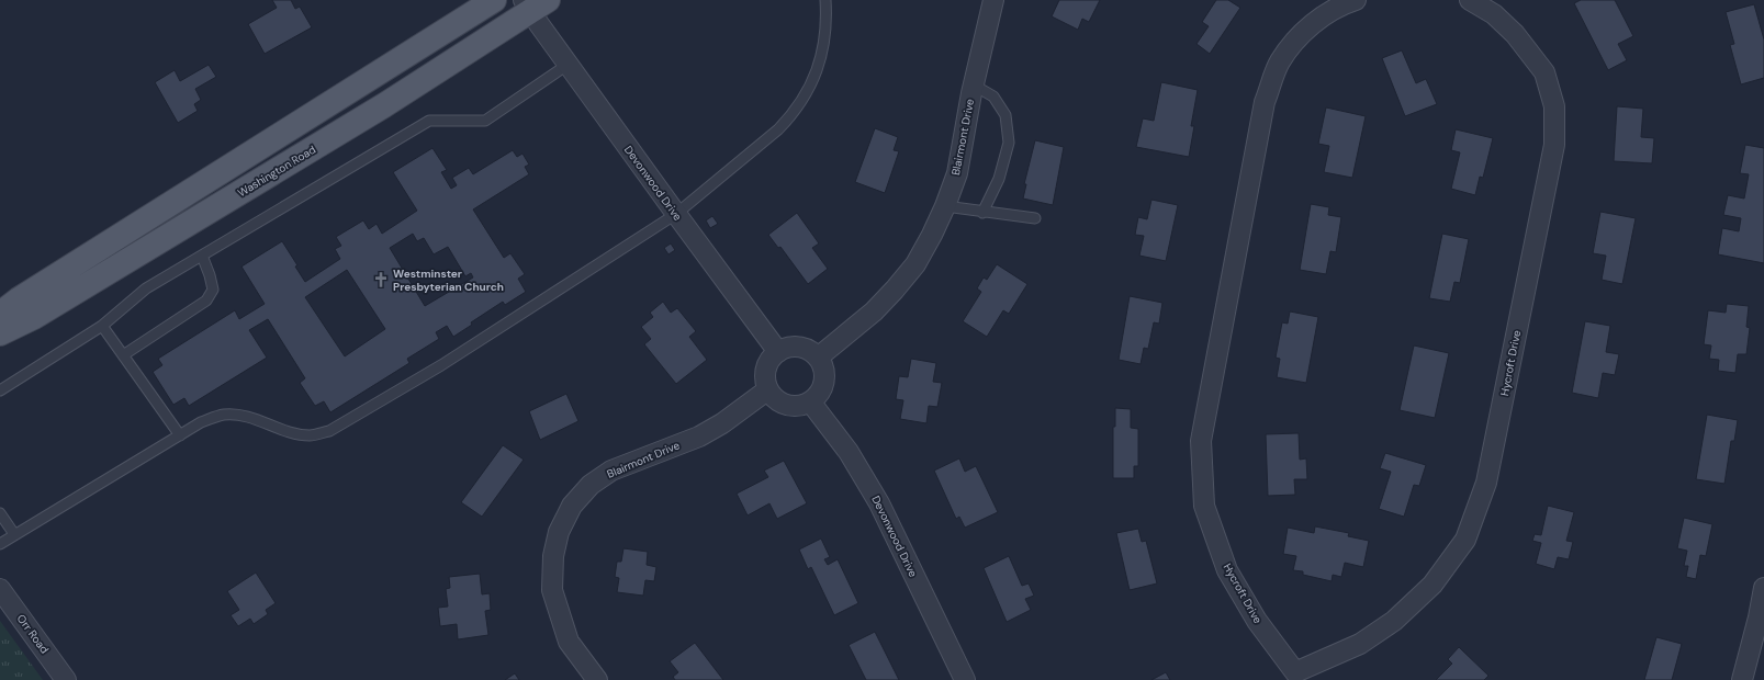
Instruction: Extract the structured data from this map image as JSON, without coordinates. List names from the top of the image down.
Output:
{
  "streets": {
    "main road": ["Washington Road"],
    "street": [
      "Blairmont Drive",
      "Devonwood Drive",
      "Hycroft Drive",
      "Orr Road"
    ]
  },
  "crossings": [
    ["Blairmont Drive", "Devonwood Drive"],
    ["Washington Road", "Devonwood Drive"]
  ],
  "places": {
    "church": ["Westminster Presbyterian Church"]
  }
}
